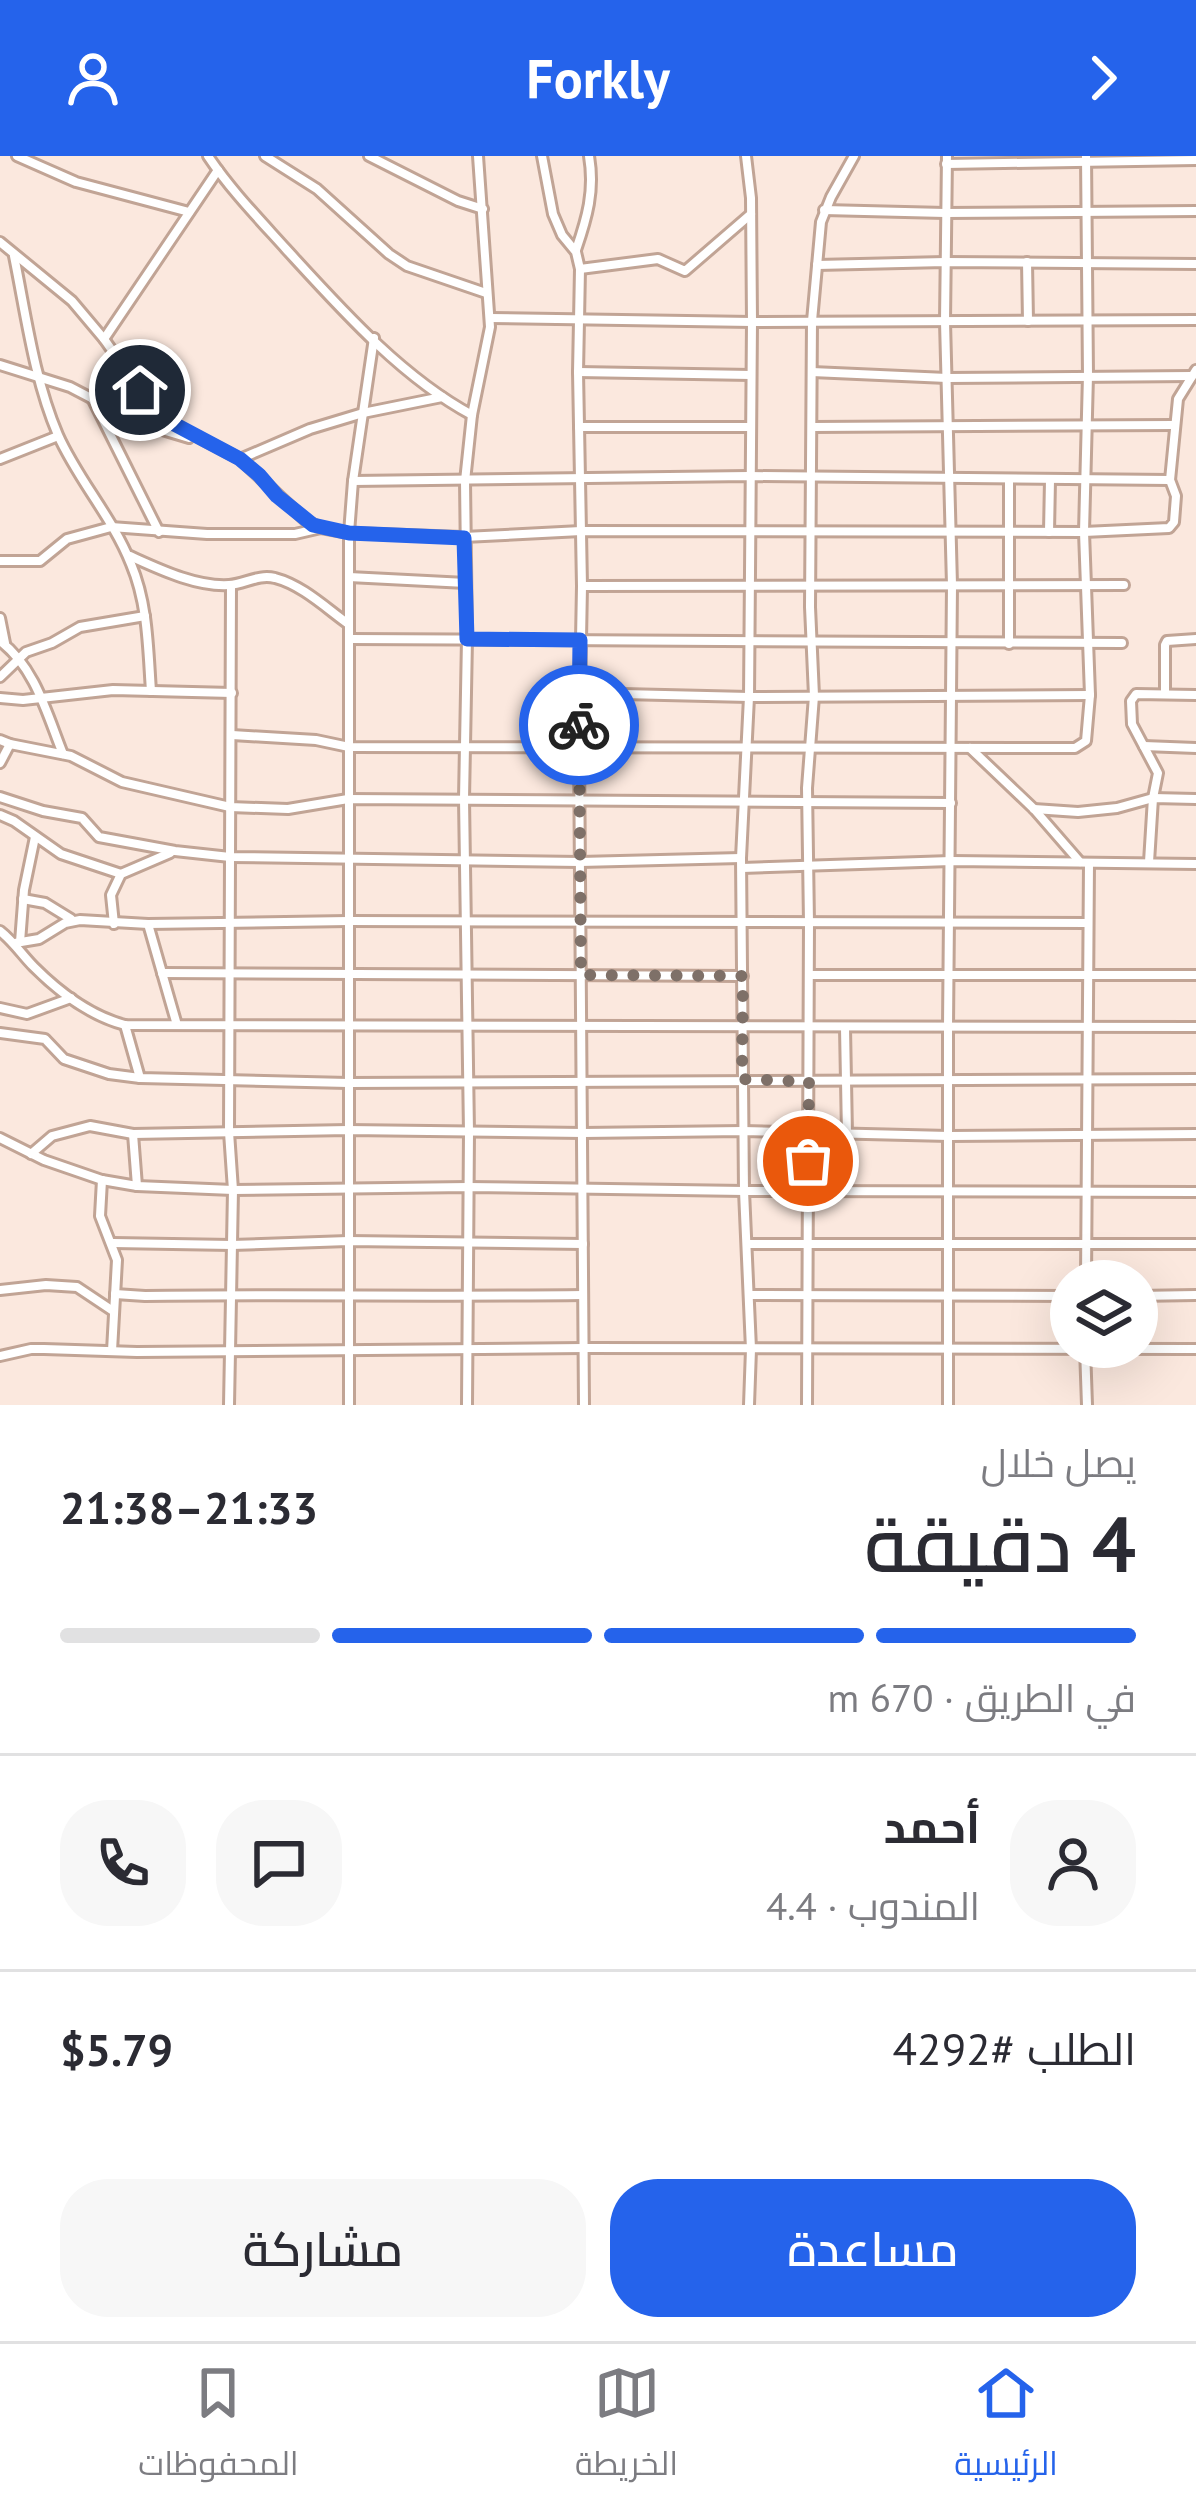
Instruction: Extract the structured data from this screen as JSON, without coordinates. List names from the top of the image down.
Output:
{
  "page": {
    "header": "Forkly",
    "heading": ["4 دقيقة", "يصل خلال", "21:33–21:38"],
    "panel": [
      "أحمد",
      "المندوب · 4.4",
      "الطلب #4292",
      "$5.79"
    ],
    "bar": "في الطريق · 670 m",
    "buttons": ["مساعدة", "مشاركة"],
    "tabs": ["الرئيسية", "الخريطة", "المحفوظات"]
  }
}
